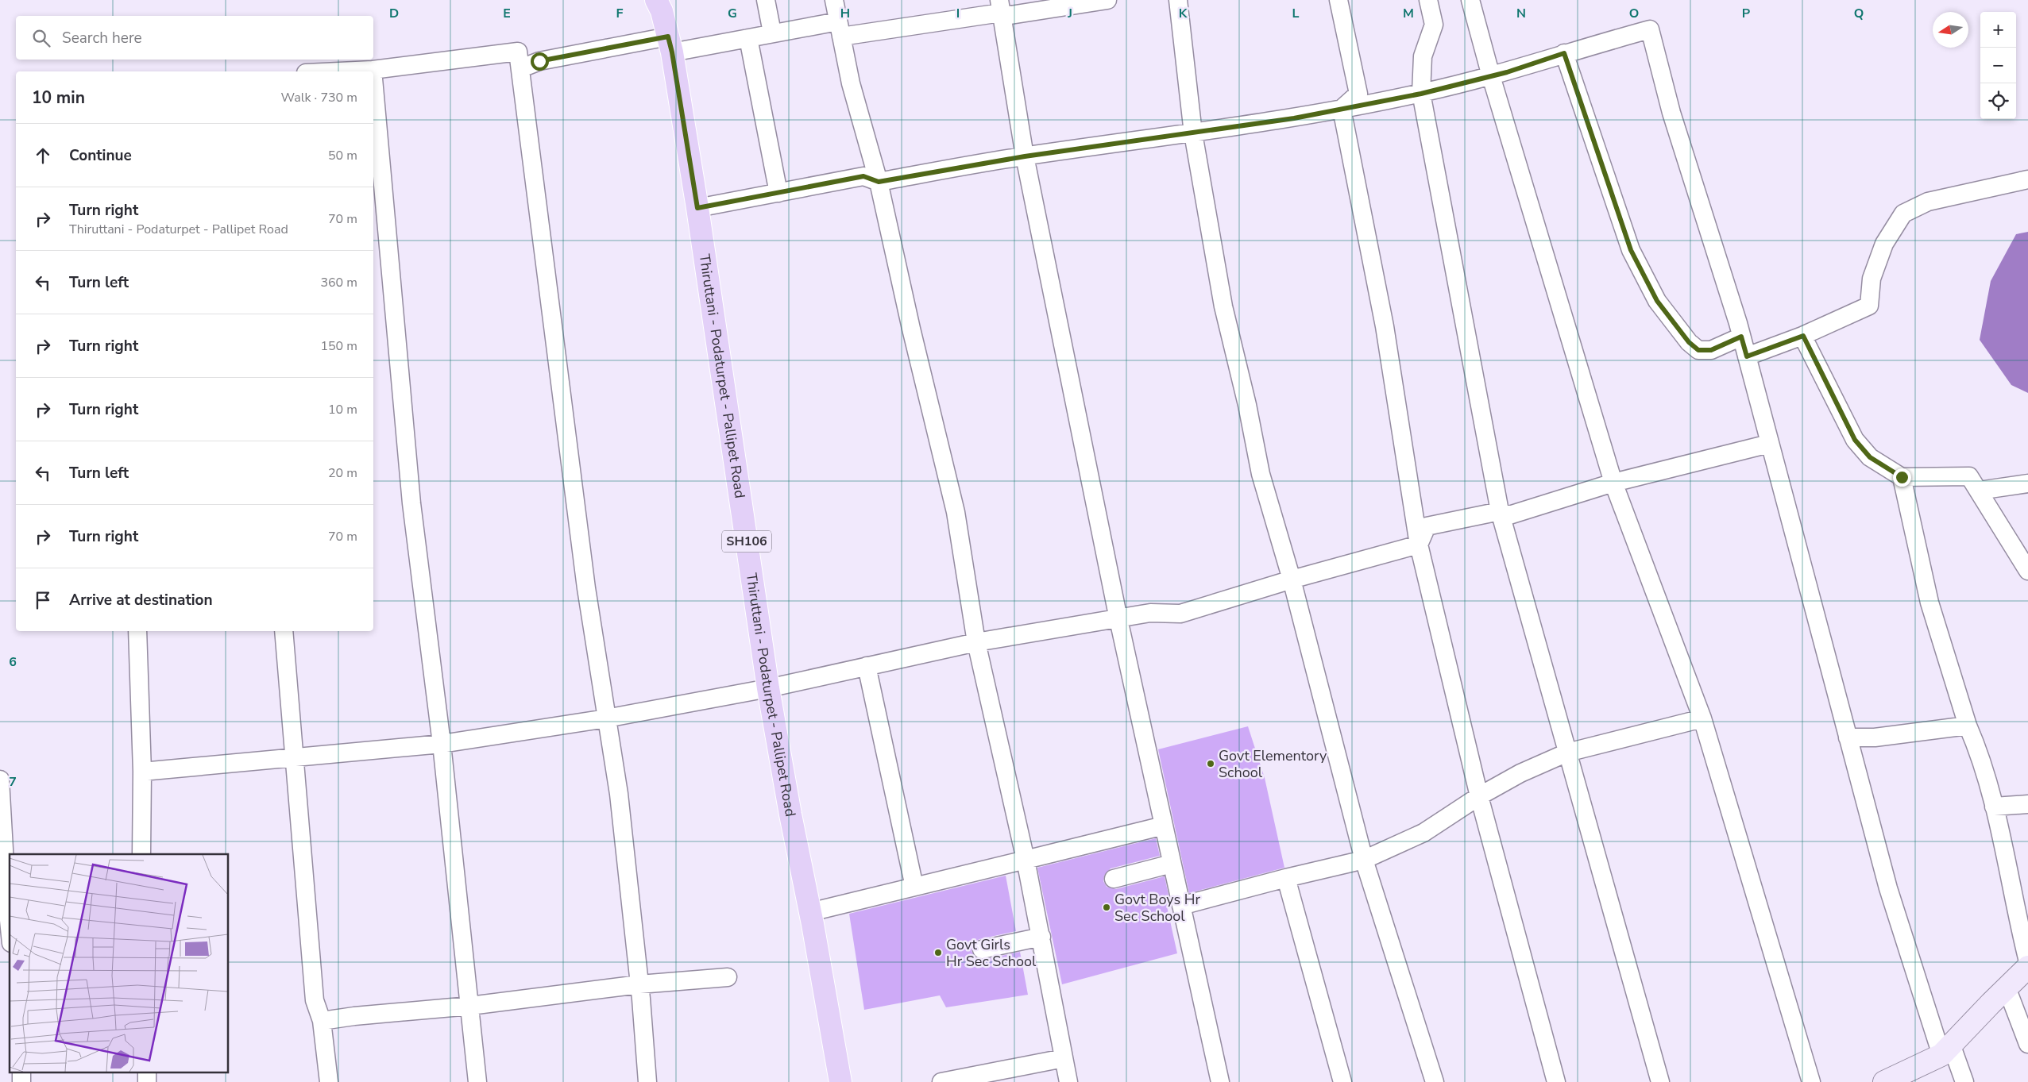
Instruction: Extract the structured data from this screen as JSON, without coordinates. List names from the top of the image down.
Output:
{
  "streets": {
    "main road": ["Thiruttani - Podaturpet - Pallipet Road", "SH106"]
  },
  "places": ["Govt Elementory School", "Govt Boys Hr Sec School", "Govt Girls Hr Sec School"],
  "north": "left",
  "page": {
    "map_buttons": ["+", "−"],
    "search": "Search here",
    "heading": ["10 min", "Walk · 730 m"],
    "list": [
      ["Continue", "50 m"],
      ["Turn right", "Thiruttani - Podaturpet - Pallipet Road", "70 m"],
      ["Turn left", "360 m"],
      ["Turn right", "150 m"],
      ["Turn right", "10 m"],
      ["Turn left", "20 m"],
      ["Turn right", "70 m"],
      "Arrive at destination"
    ]
  },
  "grid": {
    "columns": [
      "D",
      "E",
      "F",
      "G",
      "H",
      "I",
      "J",
      "K",
      "L",
      "M",
      "N",
      "O",
      "P",
      "Q"
    ],
    "rows": ["6", "7"]
  }
}
